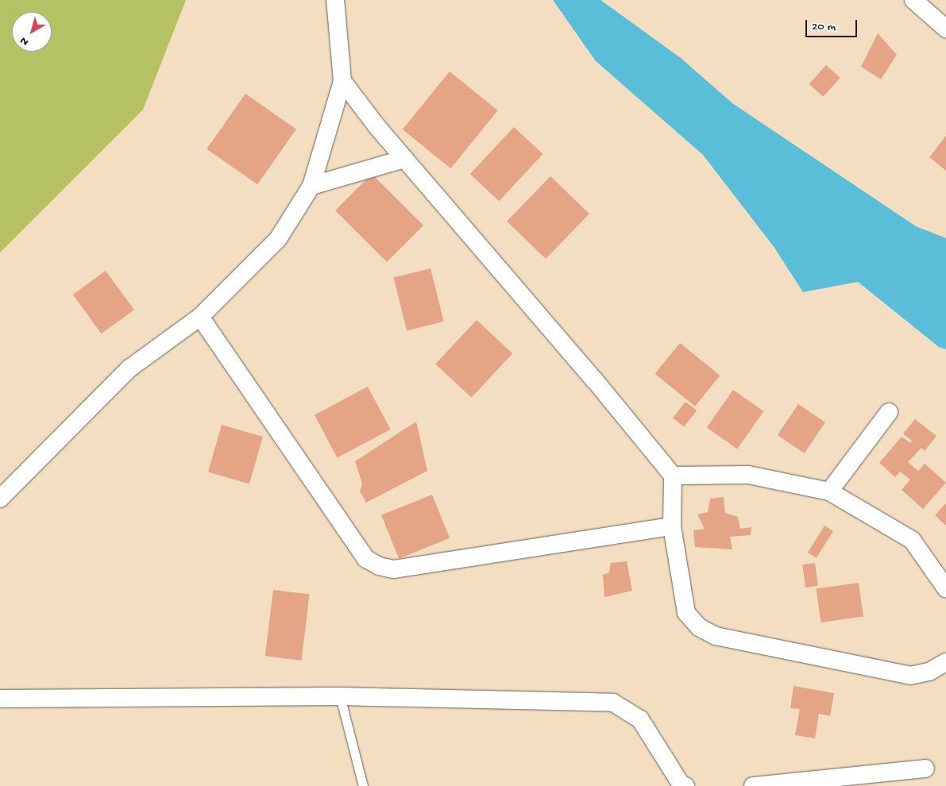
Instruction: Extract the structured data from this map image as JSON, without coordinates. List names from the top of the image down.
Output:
{
  "scale_bar": "20 m",
  "north": "bottom left"
}
